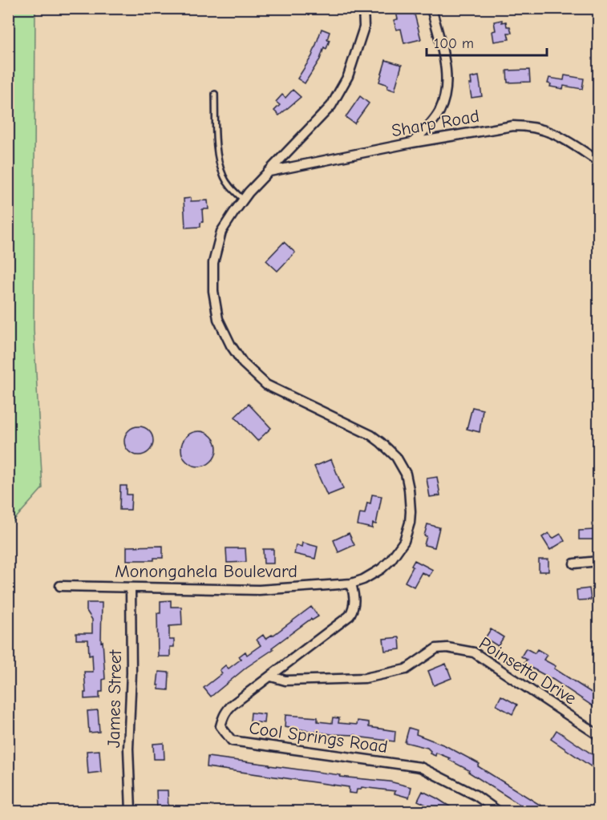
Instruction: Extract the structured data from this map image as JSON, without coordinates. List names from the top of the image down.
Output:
{
  "streets": {
    "street": [
      "Sharp Road",
      "Monongahela Boulevard",
      "Poinsetta Drive",
      "James Street",
      "Cool Springs Road"
    ]
  },
  "crossings": [
    ["Sharp Road", "Monongahela Boulevard"],
    ["Monongahela Boulevard", "James Street"],
    ["Monongahela Boulevard", "Cool Springs Road"],
    ["Poinsetta Drive", "Cool Springs Road"]
  ],
  "scale_bar": "100 m"
}
